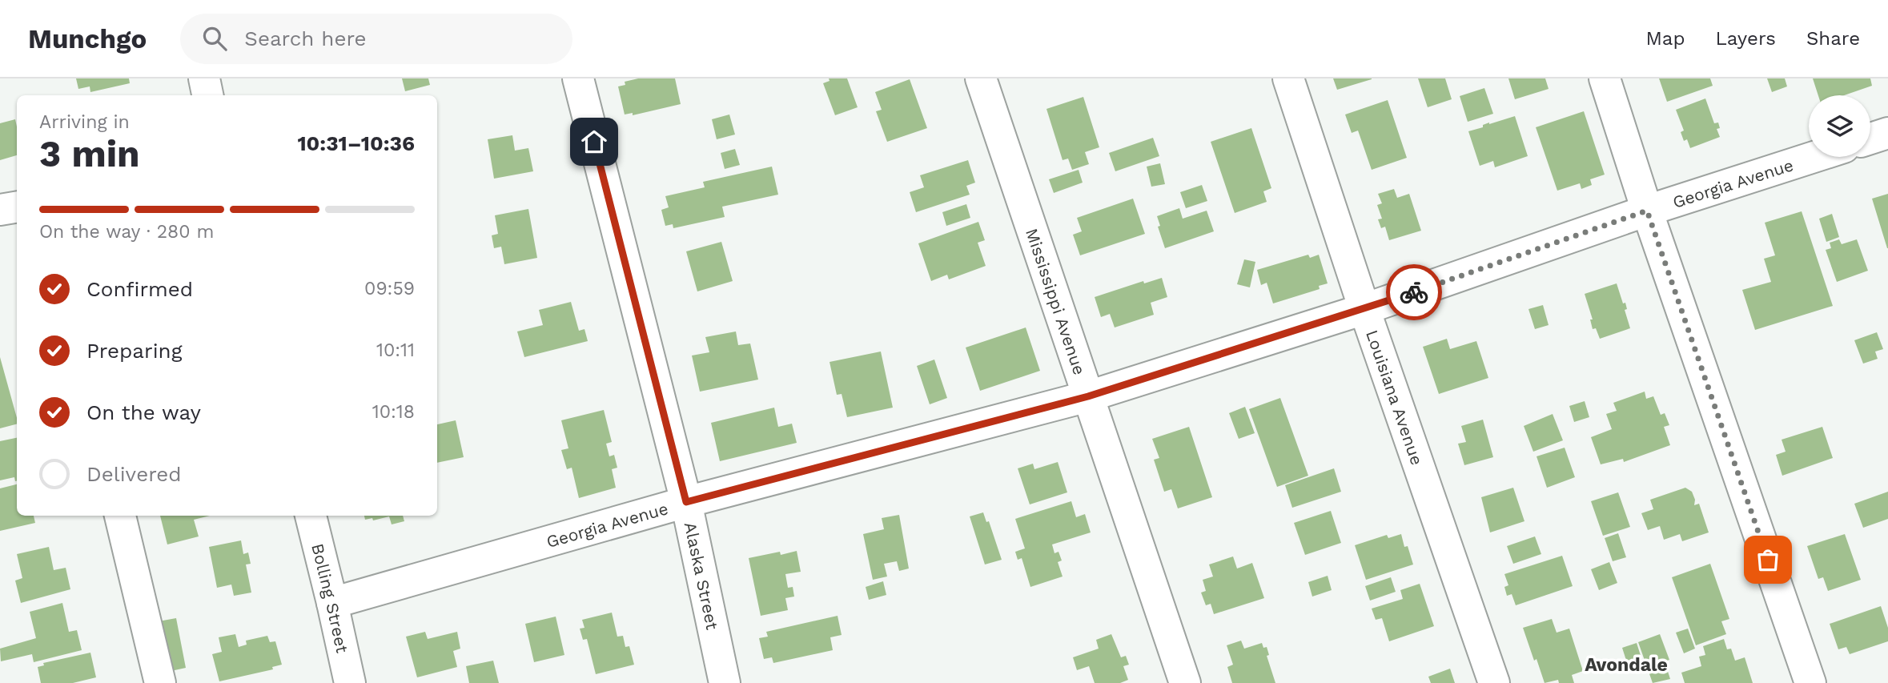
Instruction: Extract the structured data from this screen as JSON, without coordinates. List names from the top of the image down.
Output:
{
  "streets": {
    "street": [
      "Georgia Avenue",
      "Mississippi Avenue",
      "Louisiana Avenue",
      "Alaska Street",
      "Bolling Street"
    ]
  },
  "crossings": [
    ["Georgia Avenue", "Mississippi Avenue"],
    ["Georgia Avenue", "Louisiana Avenue"],
    ["Georgia Avenue", "Alaska Street"],
    ["Georgia Avenue", "Bolling Street"]
  ],
  "districts": ["Avondale"],
  "page": {
    "header": "Munchgo",
    "search": "Search here",
    "nav": ["Map", "Layers", "Share"],
    "heading": ["3 min", "Arriving in", "10:31–10:36"],
    "bar": "On the way · 280 m",
    "list": [
      ["Confirmed", "09:59"],
      ["Preparing", "10:11"],
      ["On the way", "10:18"],
      "Delivered"
    ]
  }
}
